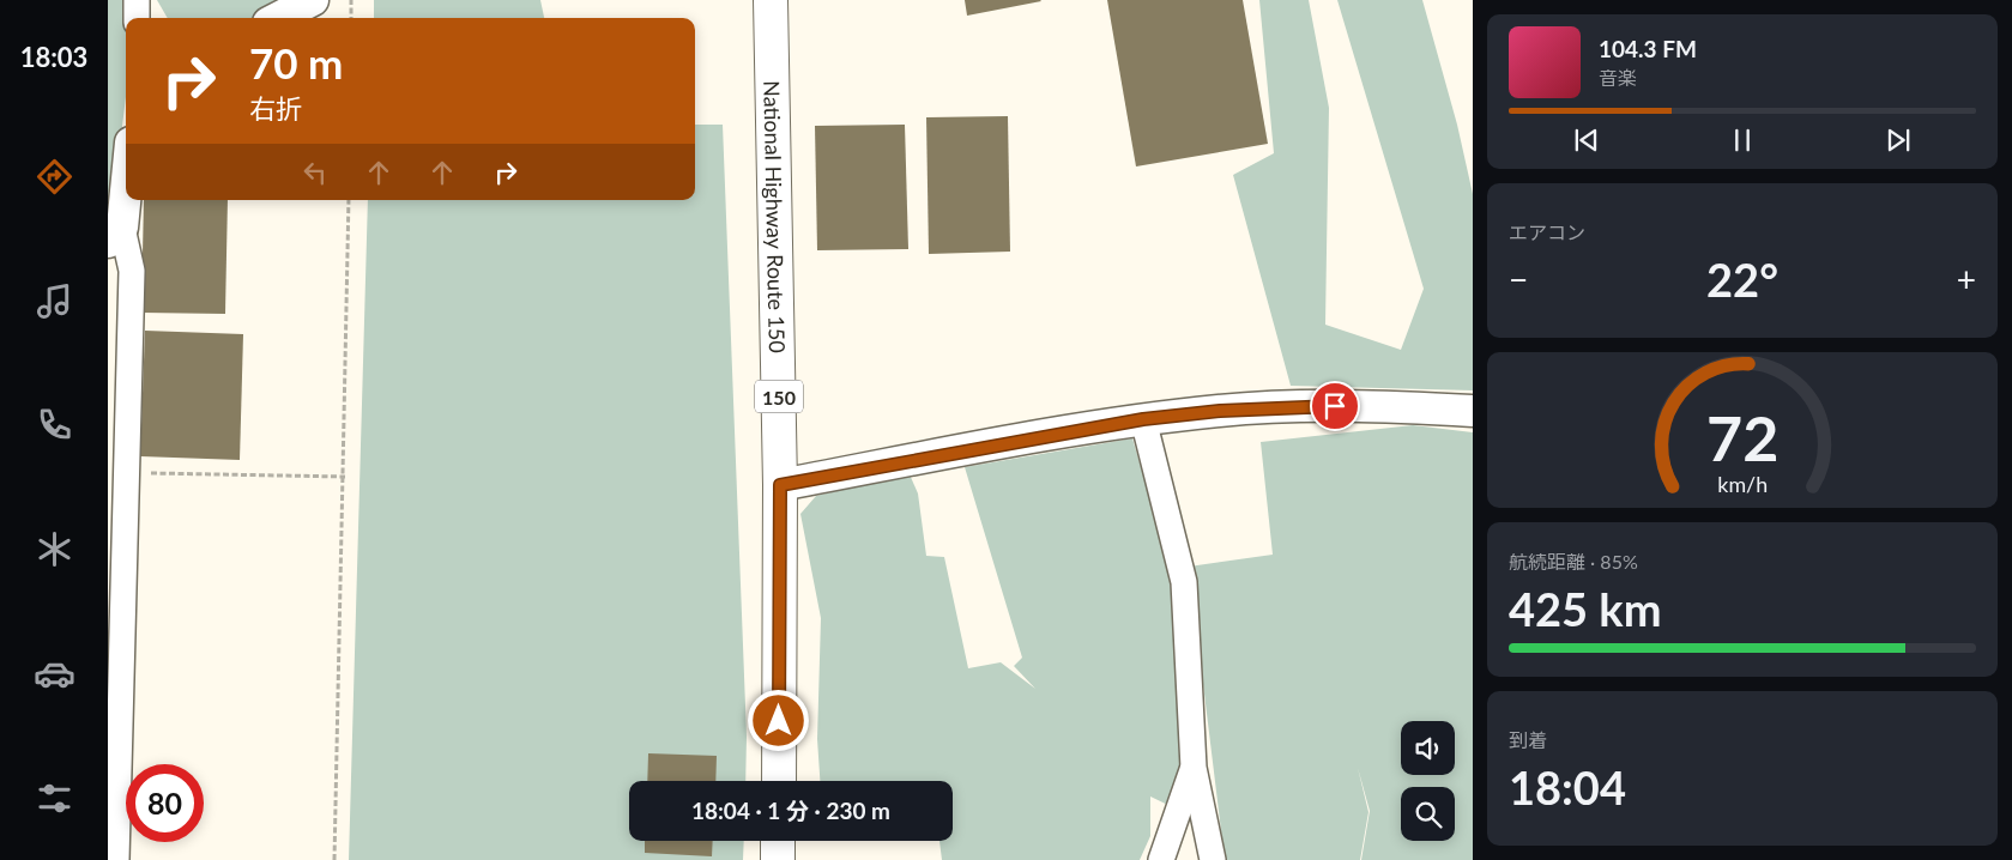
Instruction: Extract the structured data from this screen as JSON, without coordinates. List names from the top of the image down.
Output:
{
  "streets": {
    "highway": ["National Highway Route 150", "150"]
  },
  "page": {
    "tabs": "18:03",
    "turn": ["70 m", "右折"],
    "song": ["104.3 FM", "音楽"],
    "tile": [
      "エアコン",
      ["航続距離 · 85%", "425 km"],
      ["到着", "18:04"]
    ],
    "heat": ["−", "22°", "+"],
    "limit": "80",
    "trip": "18:04 · 1 分 · 230 m",
    "gauge": ["72", "km/h"]
  }
}
